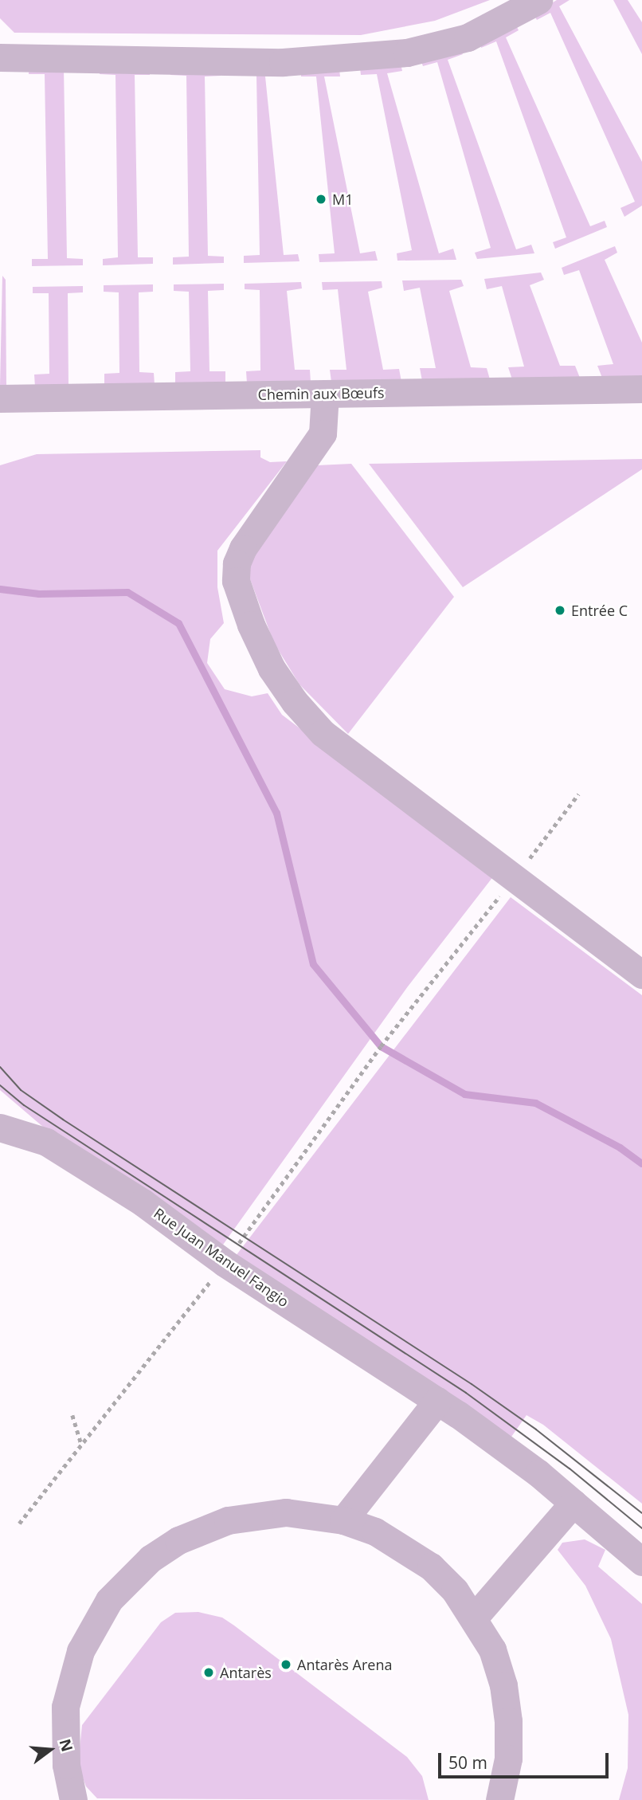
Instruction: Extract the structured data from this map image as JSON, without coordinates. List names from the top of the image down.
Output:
{
  "streets": {
    "street": ["Chemin aux Bœufs", "Rue Juan Manuel Fangio"]
  },
  "places": [
    "M1",
    "Entrée C",
    "Antarès Arena",
    "Antarès"
  ],
  "scale_bar": "50 m",
  "north": "right"
}
